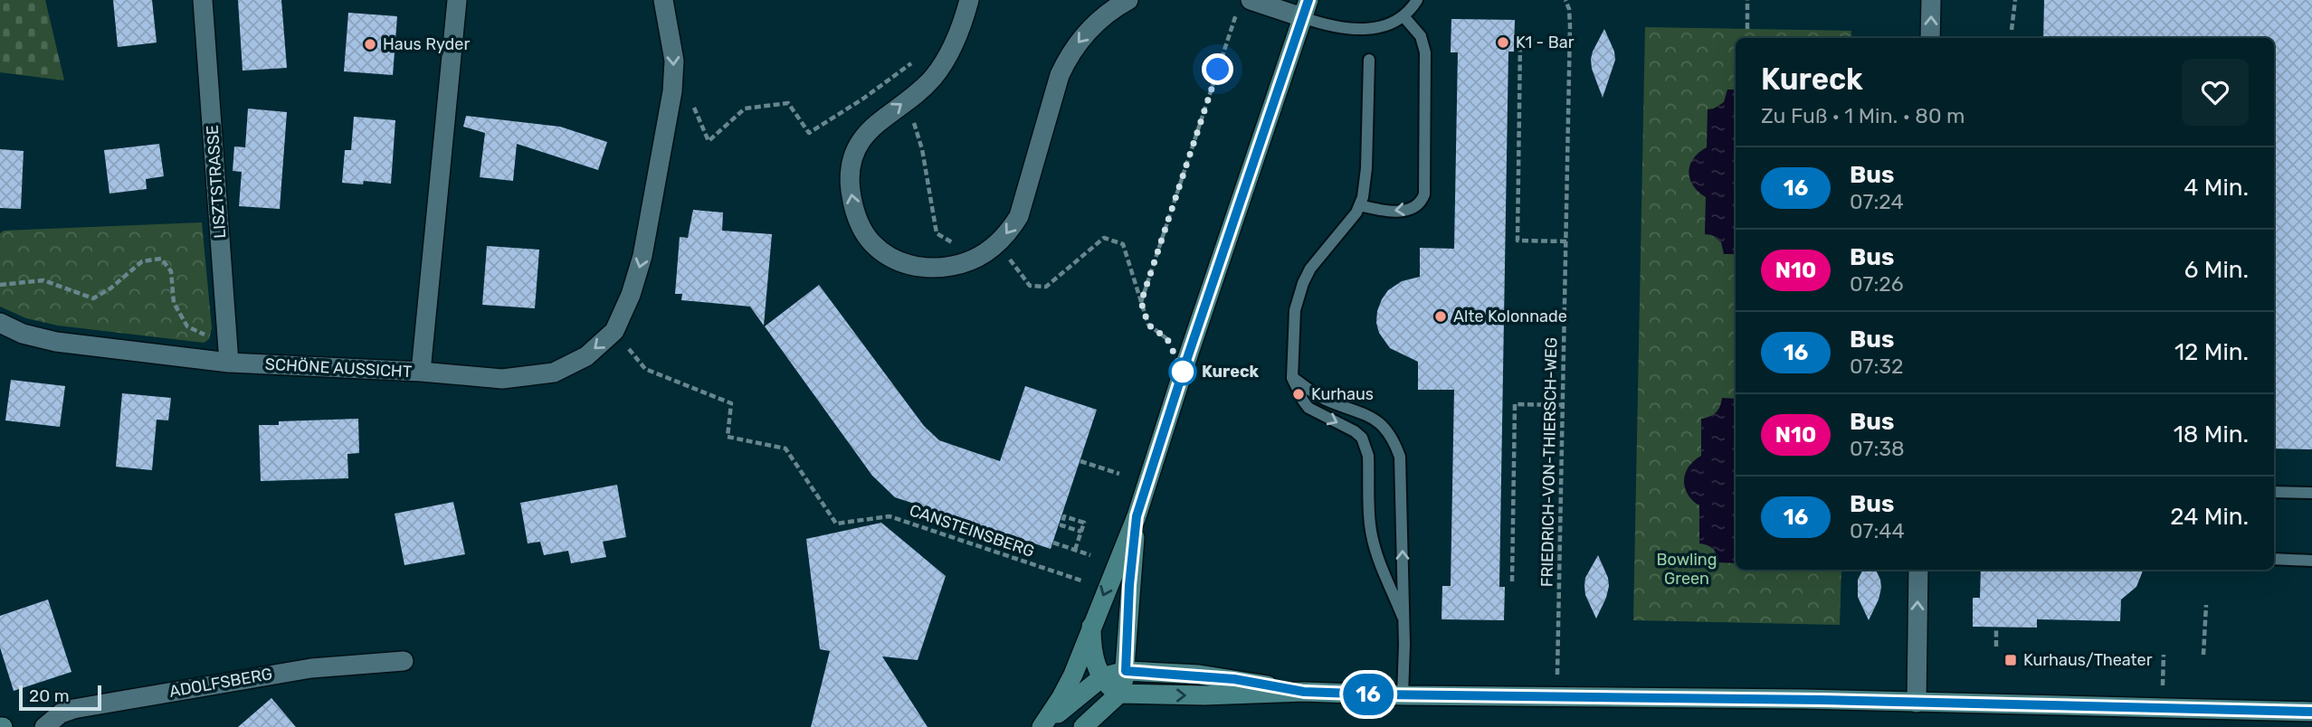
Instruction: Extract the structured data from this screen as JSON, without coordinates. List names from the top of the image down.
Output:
{
  "streets": {
    "street": ["LISZTSTRASSE", "SCHÖNE AUSSICHT", "ADOLFSBERG"],
    "path": ["FRIEDRICH-VON-THIERSCH-WEG", "CANSTEINSBERG"]
  },
  "crossings": [
    ["LISZTSTRASSE", "SCHÖNE AUSSICHT"]
  ],
  "parks": ["Bowling Green"],
  "places": {
    "other": [
      "K1 - Bar",
      "Haus Ryder",
      "Alte Kolonnade",
      "Kureck",
      "Kurhaus"
    ],
    "transit": ["Kurhaus/Theater"]
  },
  "lines": ["bus line 16"],
  "scale_bar": "20 m",
  "page": {
    "on_map": "16",
    "heading": ["Kureck", "Zu Fuß · 1 Min. · 80 m"],
    "list": [
      {
        "mark": "16",
        "name": "Bus",
        "note": "07:24",
        "value": "4 Min."
      },
      {
        "mark": "N10",
        "name": "Bus",
        "note": "07:26",
        "value": "6 Min."
      },
      {
        "mark": "16",
        "name": "Bus",
        "note": "07:32",
        "value": "12 Min."
      },
      {
        "mark": "N10",
        "name": "Bus",
        "note": "07:38",
        "value": "18 Min."
      },
      {
        "mark": "16",
        "name": "Bus",
        "note": "07:44",
        "value": "24 Min."
      }
    ],
    "scale": "20 m"
  }
}
